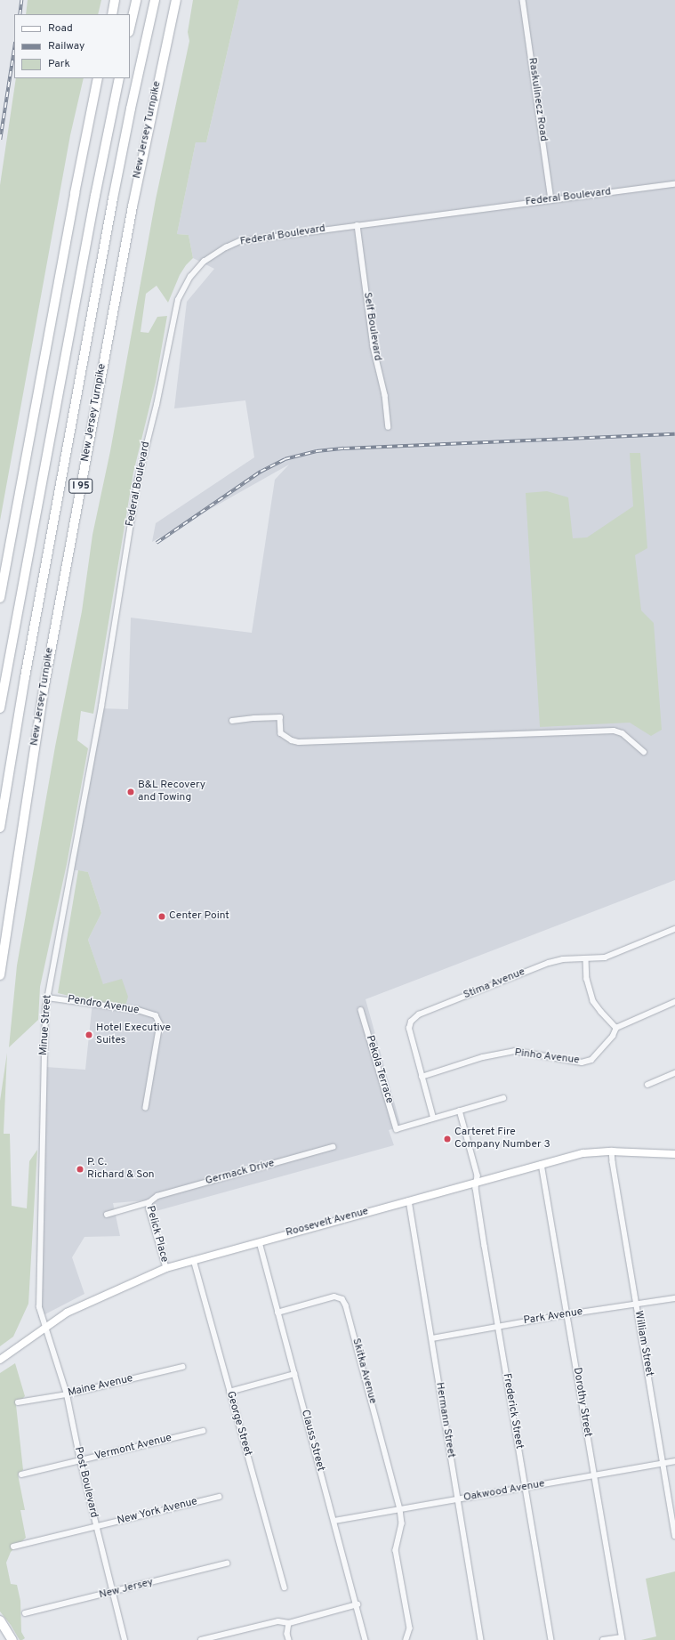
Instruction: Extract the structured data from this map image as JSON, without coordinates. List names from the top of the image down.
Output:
{
  "streets": {
    "highway": ["New Jersey Turnpike", "I 95"],
    "main road": ["Roosevelt Avenue"],
    "street": [
      "Raskulinecz Road",
      "Federal Boulevard",
      "Self Boulevard",
      "Stima Avenue",
      "Pendro Avenue",
      "Minue Street",
      "Pinho Avenue",
      "Pekola Terrace",
      "Germack Drive",
      "Pelick Place",
      "Park Avenue",
      "William Street",
      "Skitka Avenue",
      "Maine Avenue",
      "Dorothy Street",
      "Frederick Street",
      "Hermann Street",
      "George Street",
      "Clauss Street",
      "Vermont Avenue",
      "Post Boulevard",
      "Oakwood Avenue",
      "New York Avenue",
      "New Jersey"
    ]
  },
  "crossings": [
    ["Raskulinecz Road", "Federal Boulevard"],
    ["Federal Boulevard", "Self Boulevard"],
    ["Federal Boulevard", "Minue Street"],
    ["Stima Avenue", "Pinho Avenue"],
    ["Stima Avenue", "Pekola Terrace"],
    ["Pendro Avenue", "Minue Street"],
    ["Minue Street", "Roosevelt Avenue"],
    ["Minue Street", "Post Boulevard"],
    ["Germack Drive", "Pelick Place"],
    ["Roosevelt Avenue", "Pelick Place"],
    ["Roosevelt Avenue", "William Street"],
    ["Roosevelt Avenue", "Dorothy Street"],
    ["Roosevelt Avenue", "Frederick Street"],
    ["Roosevelt Avenue", "Hermann Street"],
    ["Roosevelt Avenue", "George Street"],
    ["Roosevelt Avenue", "Clauss Street"],
    ["Roosevelt Avenue", "Post Boulevard"],
    ["Park Avenue", "William Street"],
    ["Park Avenue", "Dorothy Street"],
    ["Park Avenue", "Frederick Street"],
    ["Park Avenue", "Hermann Street"],
    ["William Street", "Oakwood Avenue"],
    ["Skitka Avenue", "Clauss Street"],
    ["Skitka Avenue", "Oakwood Avenue"],
    ["Maine Avenue", "Post Boulevard"],
    ["Dorothy Street", "Oakwood Avenue"],
    ["Frederick Street", "Oakwood Avenue"],
    ["Hermann Street", "Oakwood Avenue"],
    ["Clauss Street", "Oakwood Avenue"],
    ["Vermont Avenue", "Post Boulevard"],
    ["Post Boulevard", "New York Avenue"],
    ["Post Boulevard", "New Jersey"]
  ],
  "places": [
    "B&L Recovery and Towing",
    "Center Point",
    "Hotel Executive Suites",
    "Carteret Fire Company Number 3",
    "P. C. Richard & Son"
  ],
  "legend": ["Road", "Railway", "Park"]
}
